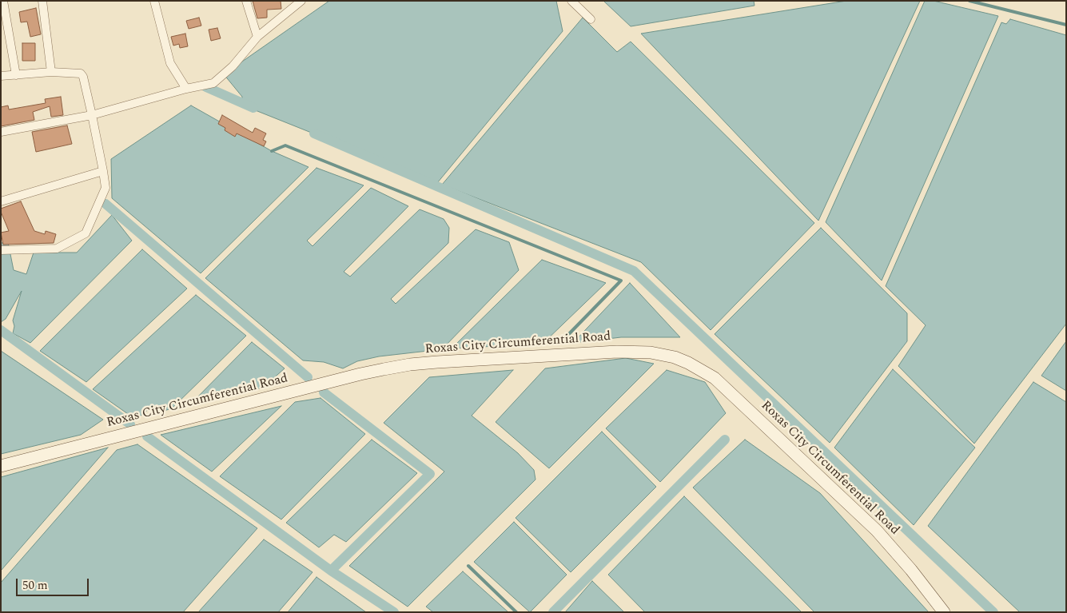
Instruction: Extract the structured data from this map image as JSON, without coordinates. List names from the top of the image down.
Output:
{
  "streets": {
    "main road": ["Roxas City Circumferential Road"]
  },
  "scale_bar": "50 m"
}
